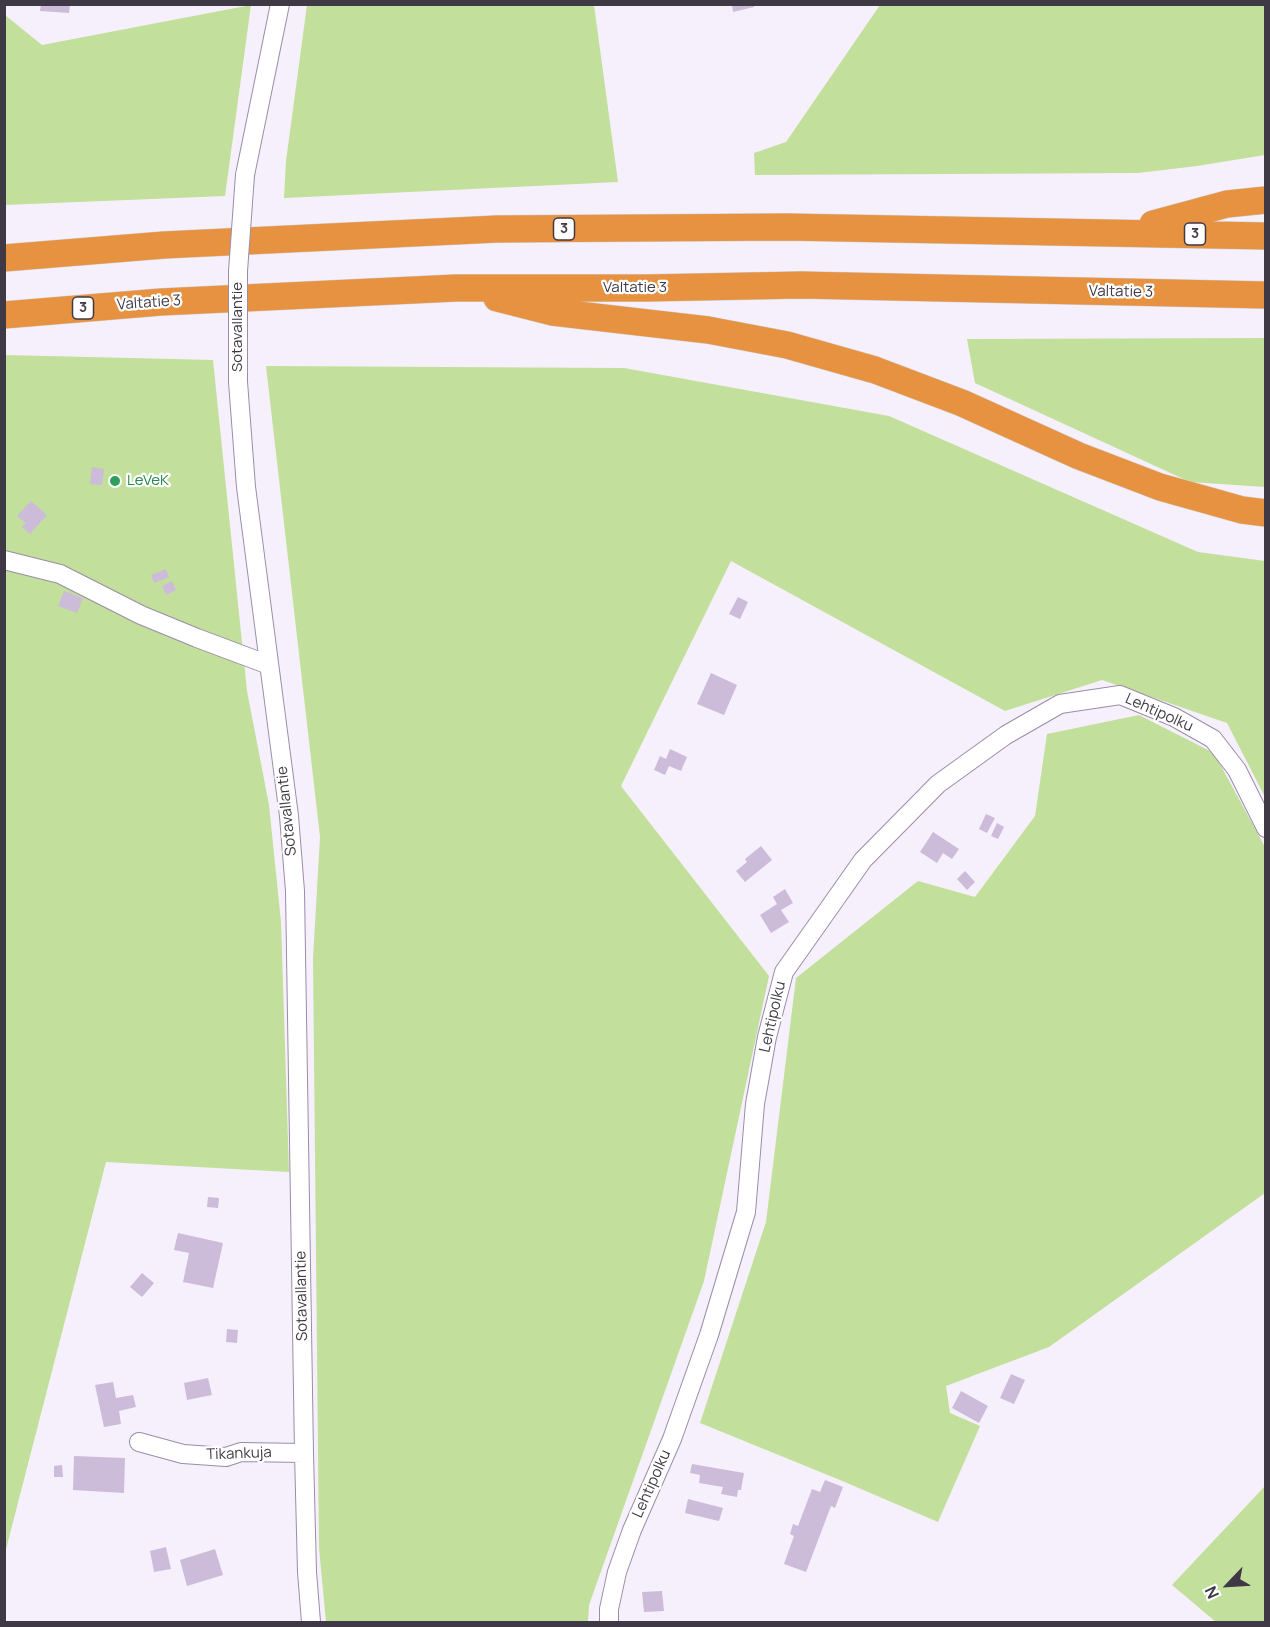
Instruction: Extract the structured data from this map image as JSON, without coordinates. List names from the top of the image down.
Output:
{
  "streets": {
    "highway": ["3", "Valtatie 3"],
    "street": ["Sotavallantie", "Lehtipolku", "Tikankuja"]
  },
  "crossings": [
    ["Sotavallantie", "Tikankuja"]
  ],
  "places": ["LeVeK"],
  "north": "bottom left"
}
